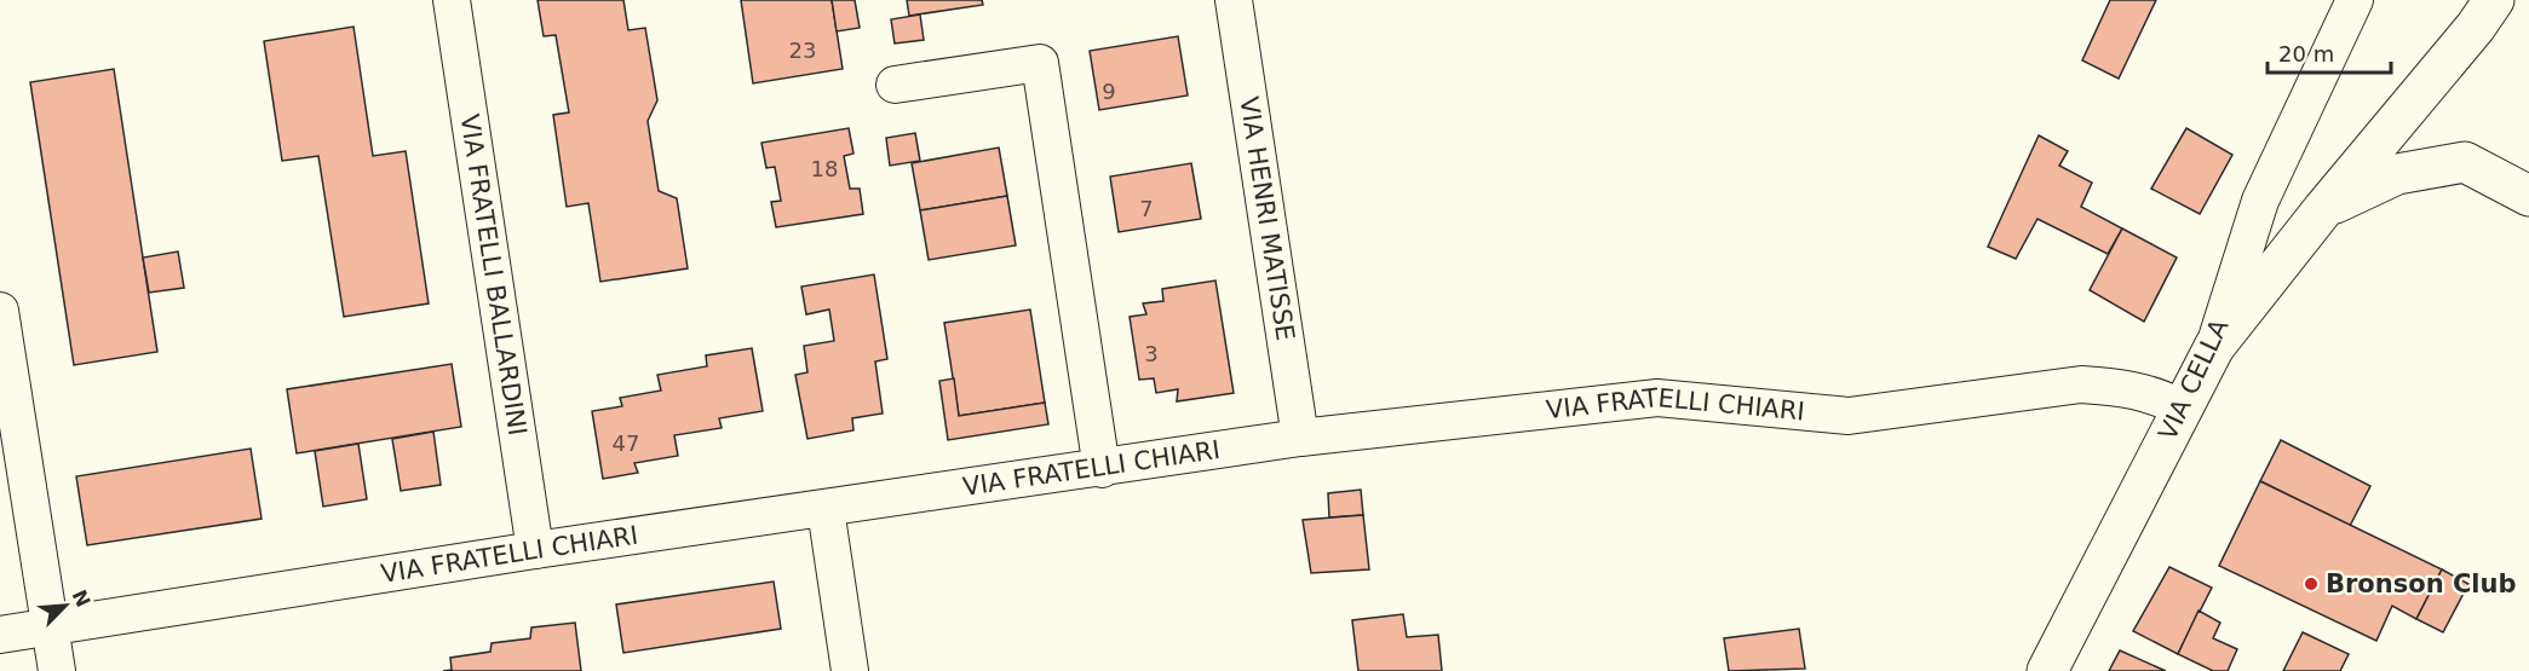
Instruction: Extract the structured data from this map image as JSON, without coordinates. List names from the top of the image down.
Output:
{
  "streets": {
    "main road": ["VIA CELLA"],
    "street": ["VIA HENRI MATISSE", "VIA FRATELLI BALLARDINI", "VIA FRATELLI CHIARI"]
  },
  "crossings": [
    ["VIA HENRI MATISSE", "VIA FRATELLI CHIARI"],
    ["VIA FRATELLI BALLARDINI", "VIA FRATELLI CHIARI"],
    ["VIA CELLA", "VIA FRATELLI CHIARI"]
  ],
  "places": ["Bronson Club"],
  "house_numbers": [
    "23",
    "9",
    "18",
    "7",
    "3",
    "47"
  ],
  "scale_bar": "20 m",
  "north": "top right"
}
